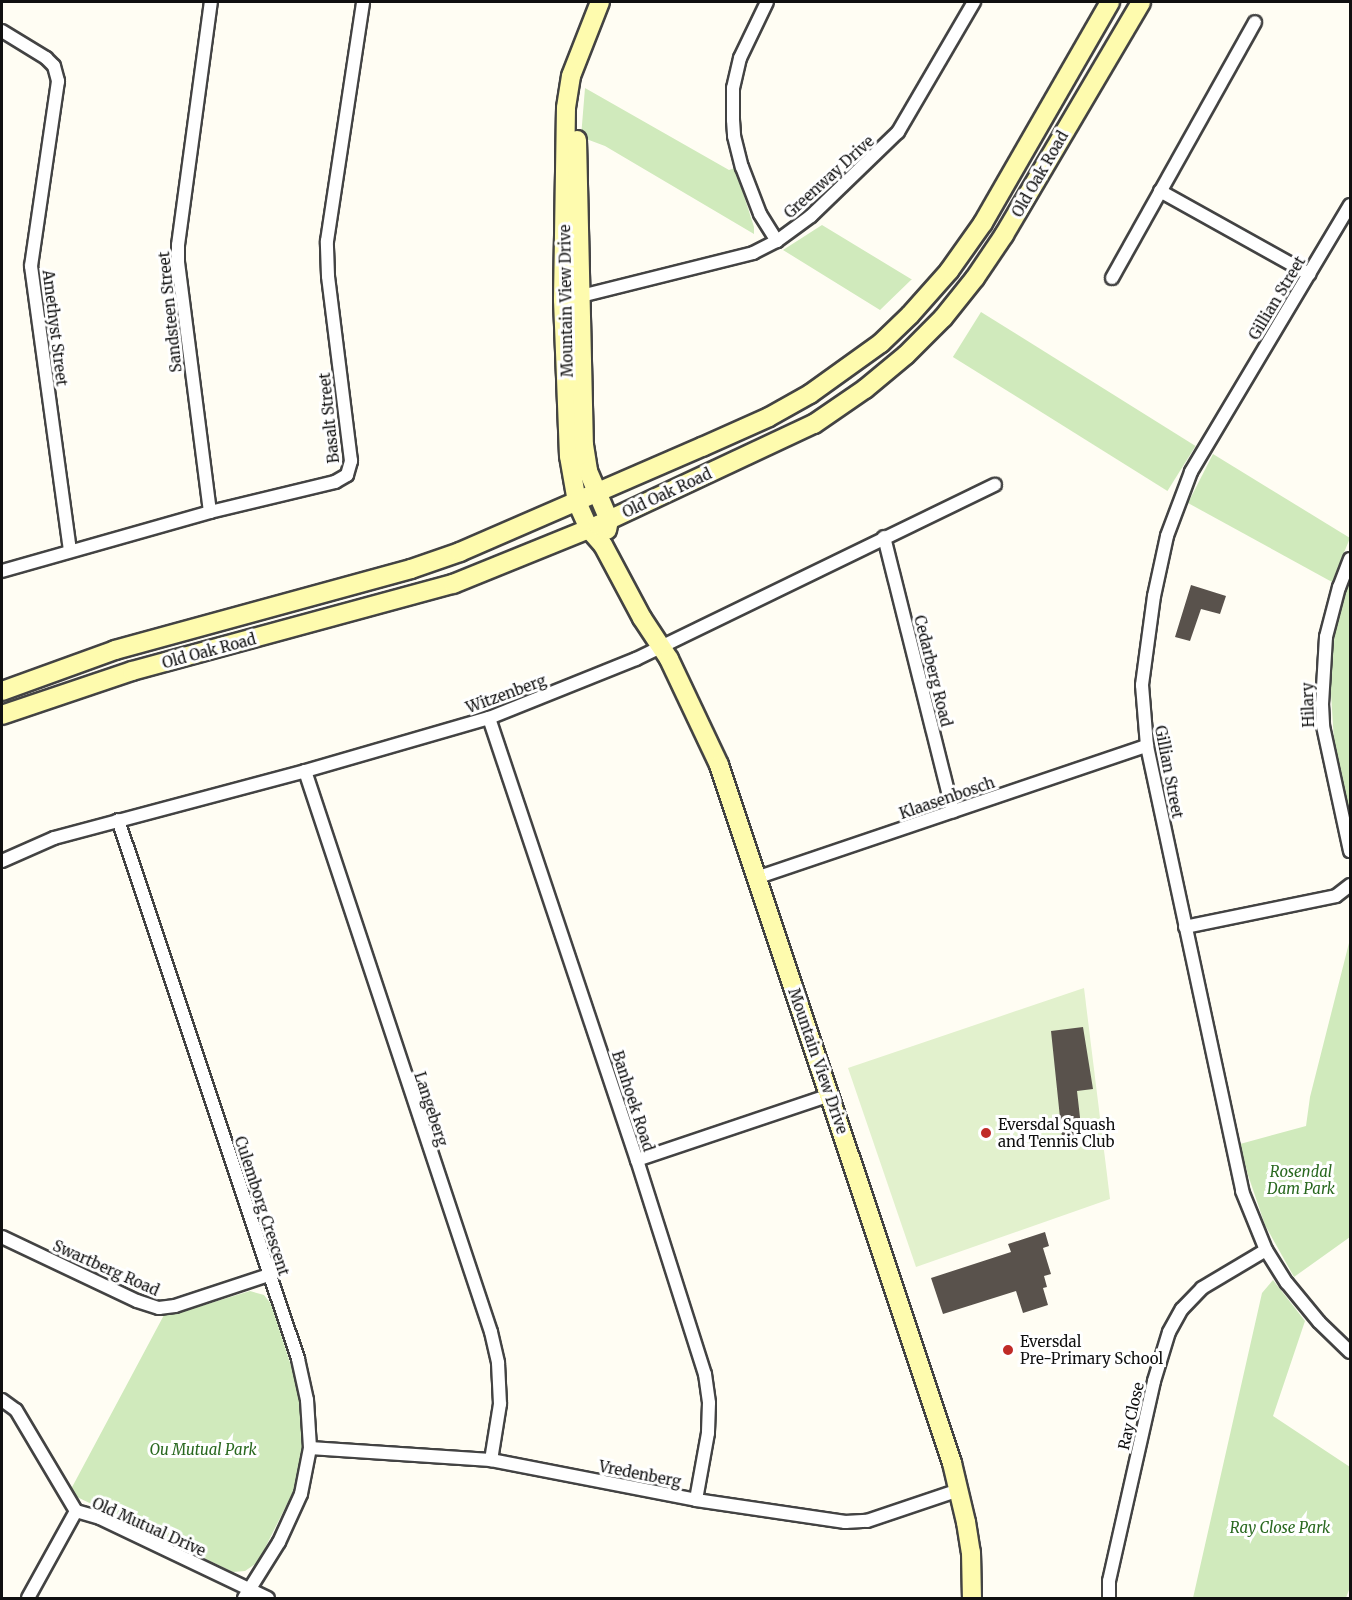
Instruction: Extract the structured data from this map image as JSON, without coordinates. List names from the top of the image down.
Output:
{
  "streets": {
    "main road": ["Old Oak Road", "Mountain View Drive"],
    "street": [
      "Greenway Drive",
      "Gillian Street",
      "Sandsteen Street",
      "Amethyst Street",
      "Basalt Street",
      "Cedarberg Road",
      "Witzenberg",
      "Hilary",
      "Klaasenbosch",
      "Banhoek Road",
      "Langeberg",
      "Culemborg Crescent",
      "Swartberg Road",
      "Ray Close",
      "Vredenberg",
      "Old Mutual Drive"
    ]
  },
  "crossings": [
    ["Old Oak Road", "Mountain View Drive"],
    ["Greenway Drive", "Mountain View Drive"],
    ["Gillian Street", "Klaasenbosch"],
    ["Gillian Street", "Ray Close"],
    ["Mountain View Drive", "Witzenberg"],
    ["Mountain View Drive", "Klaasenbosch"],
    ["Mountain View Drive", "Vredenberg"],
    ["Sandsteen Street", "Basalt Street"],
    ["Amethyst Street", "Basalt Street"],
    ["Cedarberg Road", "Witzenberg"],
    ["Cedarberg Road", "Klaasenbosch"],
    ["Witzenberg", "Banhoek Road"],
    ["Witzenberg", "Langeberg"],
    ["Witzenberg", "Culemborg Crescent"],
    ["Banhoek Road", "Vredenberg"],
    ["Langeberg", "Vredenberg"],
    ["Culemborg Crescent", "Swartberg Road"],
    ["Culemborg Crescent", "Vredenberg"],
    ["Culemborg Crescent", "Old Mutual Drive"]
  ],
  "parks": ["Rosendal Dam Park", "Ou Mutual Park", "Ray Close Park"],
  "places": ["Eversdal Squash and Tennis Club", "Eversdal Pre-Primary School"]
}
